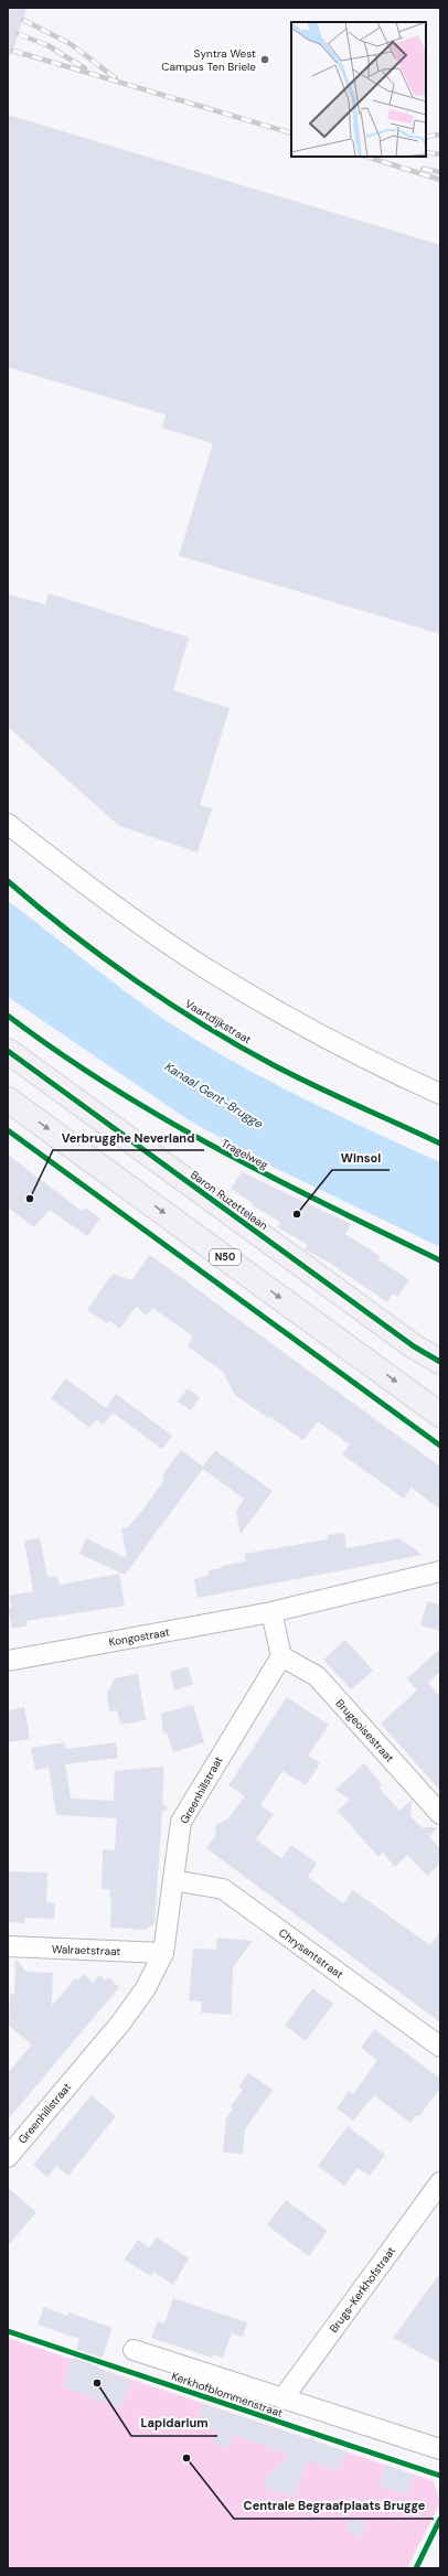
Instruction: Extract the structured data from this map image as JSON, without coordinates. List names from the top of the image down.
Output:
{
  "streets": {
    "main road": ["Baron Ruzettelaan", "N50"],
    "street": [
      "Kongostraat",
      "Brugeoisestraat",
      "Greenhillstraat",
      "Walraetstraat",
      "Chrysantstraat",
      "Brugs-Kerkhofstraat",
      "Kerkhofblommenstraat"
    ],
    "cycle path": ["Vaartdijkstraat", "Tragelweg"]
  },
  "crossings": [
    ["Brugeoisestraat", "Greenhillstraat"],
    ["Greenhillstraat", "Walraetstraat"],
    ["Greenhillstraat", "Chrysantstraat"],
    ["Brugs-Kerkhofstraat", "Kerkhofblommenstraat"]
  ],
  "water": ["Kanaal Gent-Brugge"],
  "places": [
    "Syntra West Campus Ten Briele",
    "Verbrugghe Neverland",
    "Winsol",
    "Lapidarium",
    "Centrale Begraafplaats Brugge"
  ]
}
